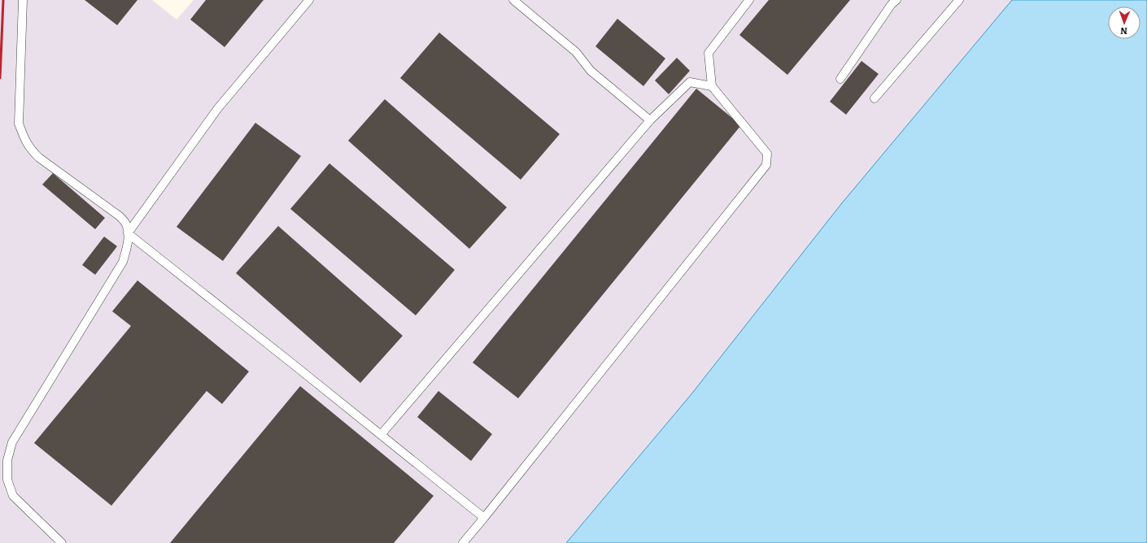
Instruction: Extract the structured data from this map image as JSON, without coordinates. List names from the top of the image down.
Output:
{
  "north": "bottom"
}
